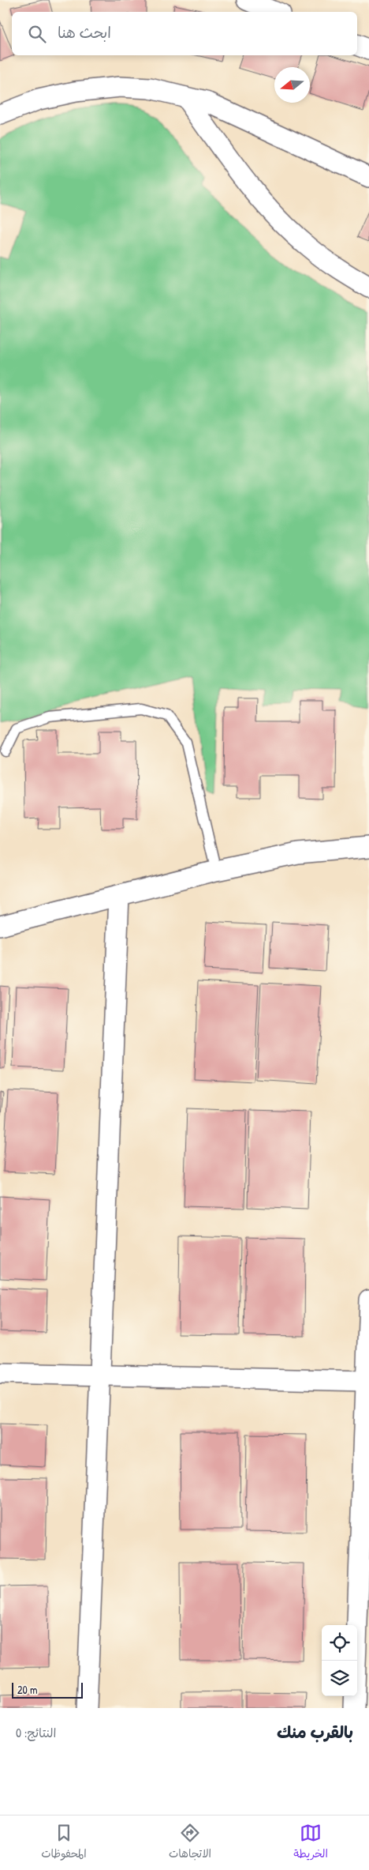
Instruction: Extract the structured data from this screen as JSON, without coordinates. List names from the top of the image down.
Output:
{
  "scale_bar": "20 m",
  "north": "left",
  "page": {
    "search": "ابحث هنا",
    "scale": "20 m",
    "heading": ["بالقرب منك", "النتائج: 0"],
    "nav": ["الخريطة", "الاتجاهات", "المحفوظات"]
  }
}
